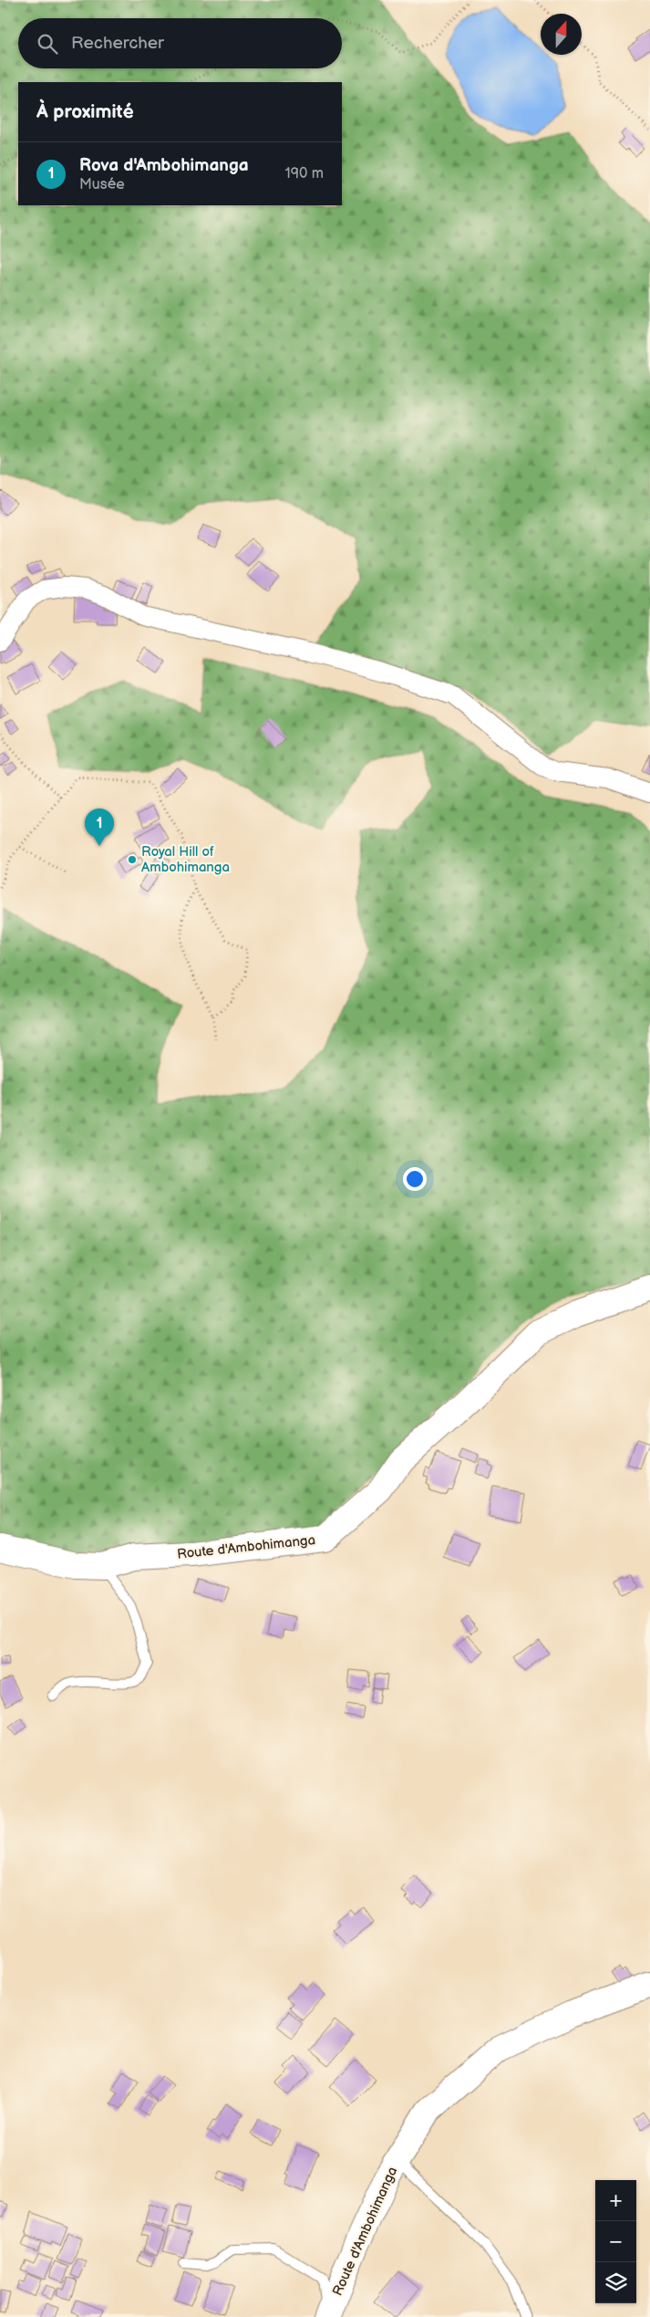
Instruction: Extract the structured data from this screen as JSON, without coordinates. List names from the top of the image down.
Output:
{
  "streets": {
    "street": ["Route d'Ambohimanga"]
  },
  "places": ["Royal Hill of Ambohimanga"],
  "north": "top",
  "page": {
    "search": "Rechercher",
    "heading": "À proximité",
    "list": [
      {
        "mark": "1",
        "name": "Rova d'Ambohimanga",
        "note": "Musée",
        "value": "190 m"
      }
    ],
    "pins": "1",
    "map_buttons": ["+", "−"]
  }
}
